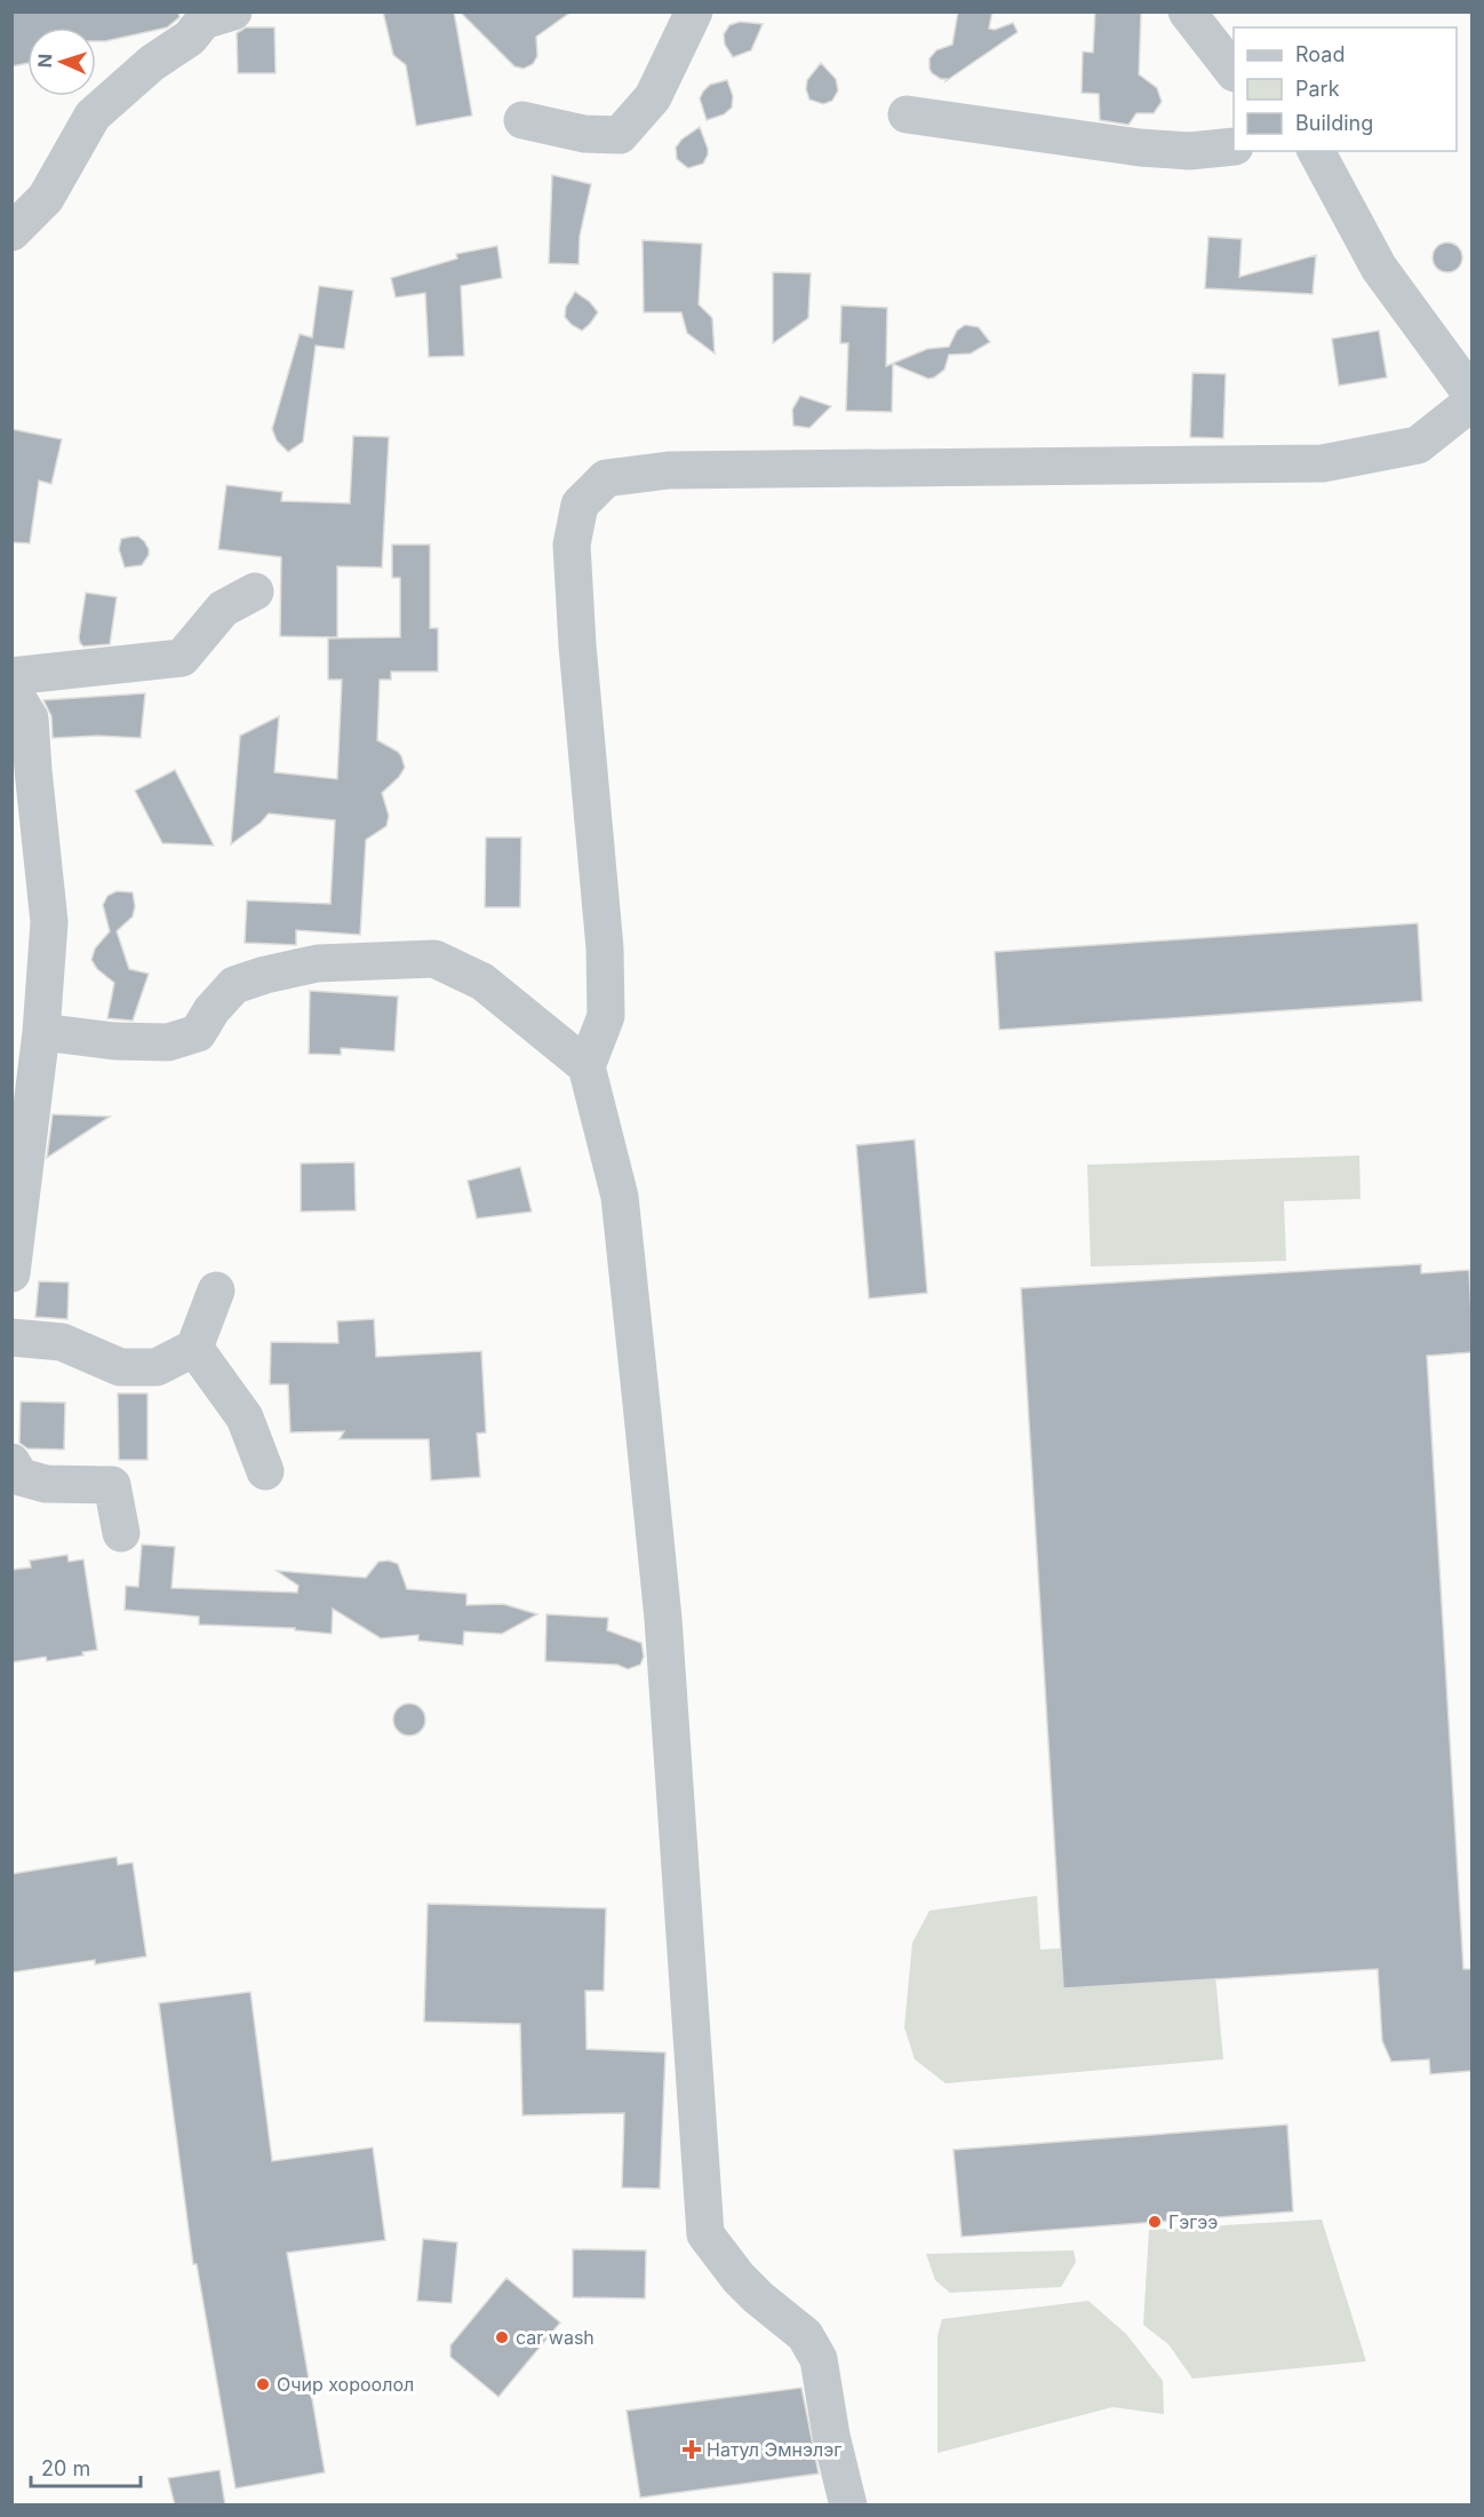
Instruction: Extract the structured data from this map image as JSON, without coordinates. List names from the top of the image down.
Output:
{
  "places": {
    "other": ["Гэгээ", "car wash", "Очир хороолол"],
    "health": ["Натул Эмнэлэг"]
  },
  "legend": ["Road", "Park", "Building"],
  "scale_bar": "20 m",
  "north": "left"
}
